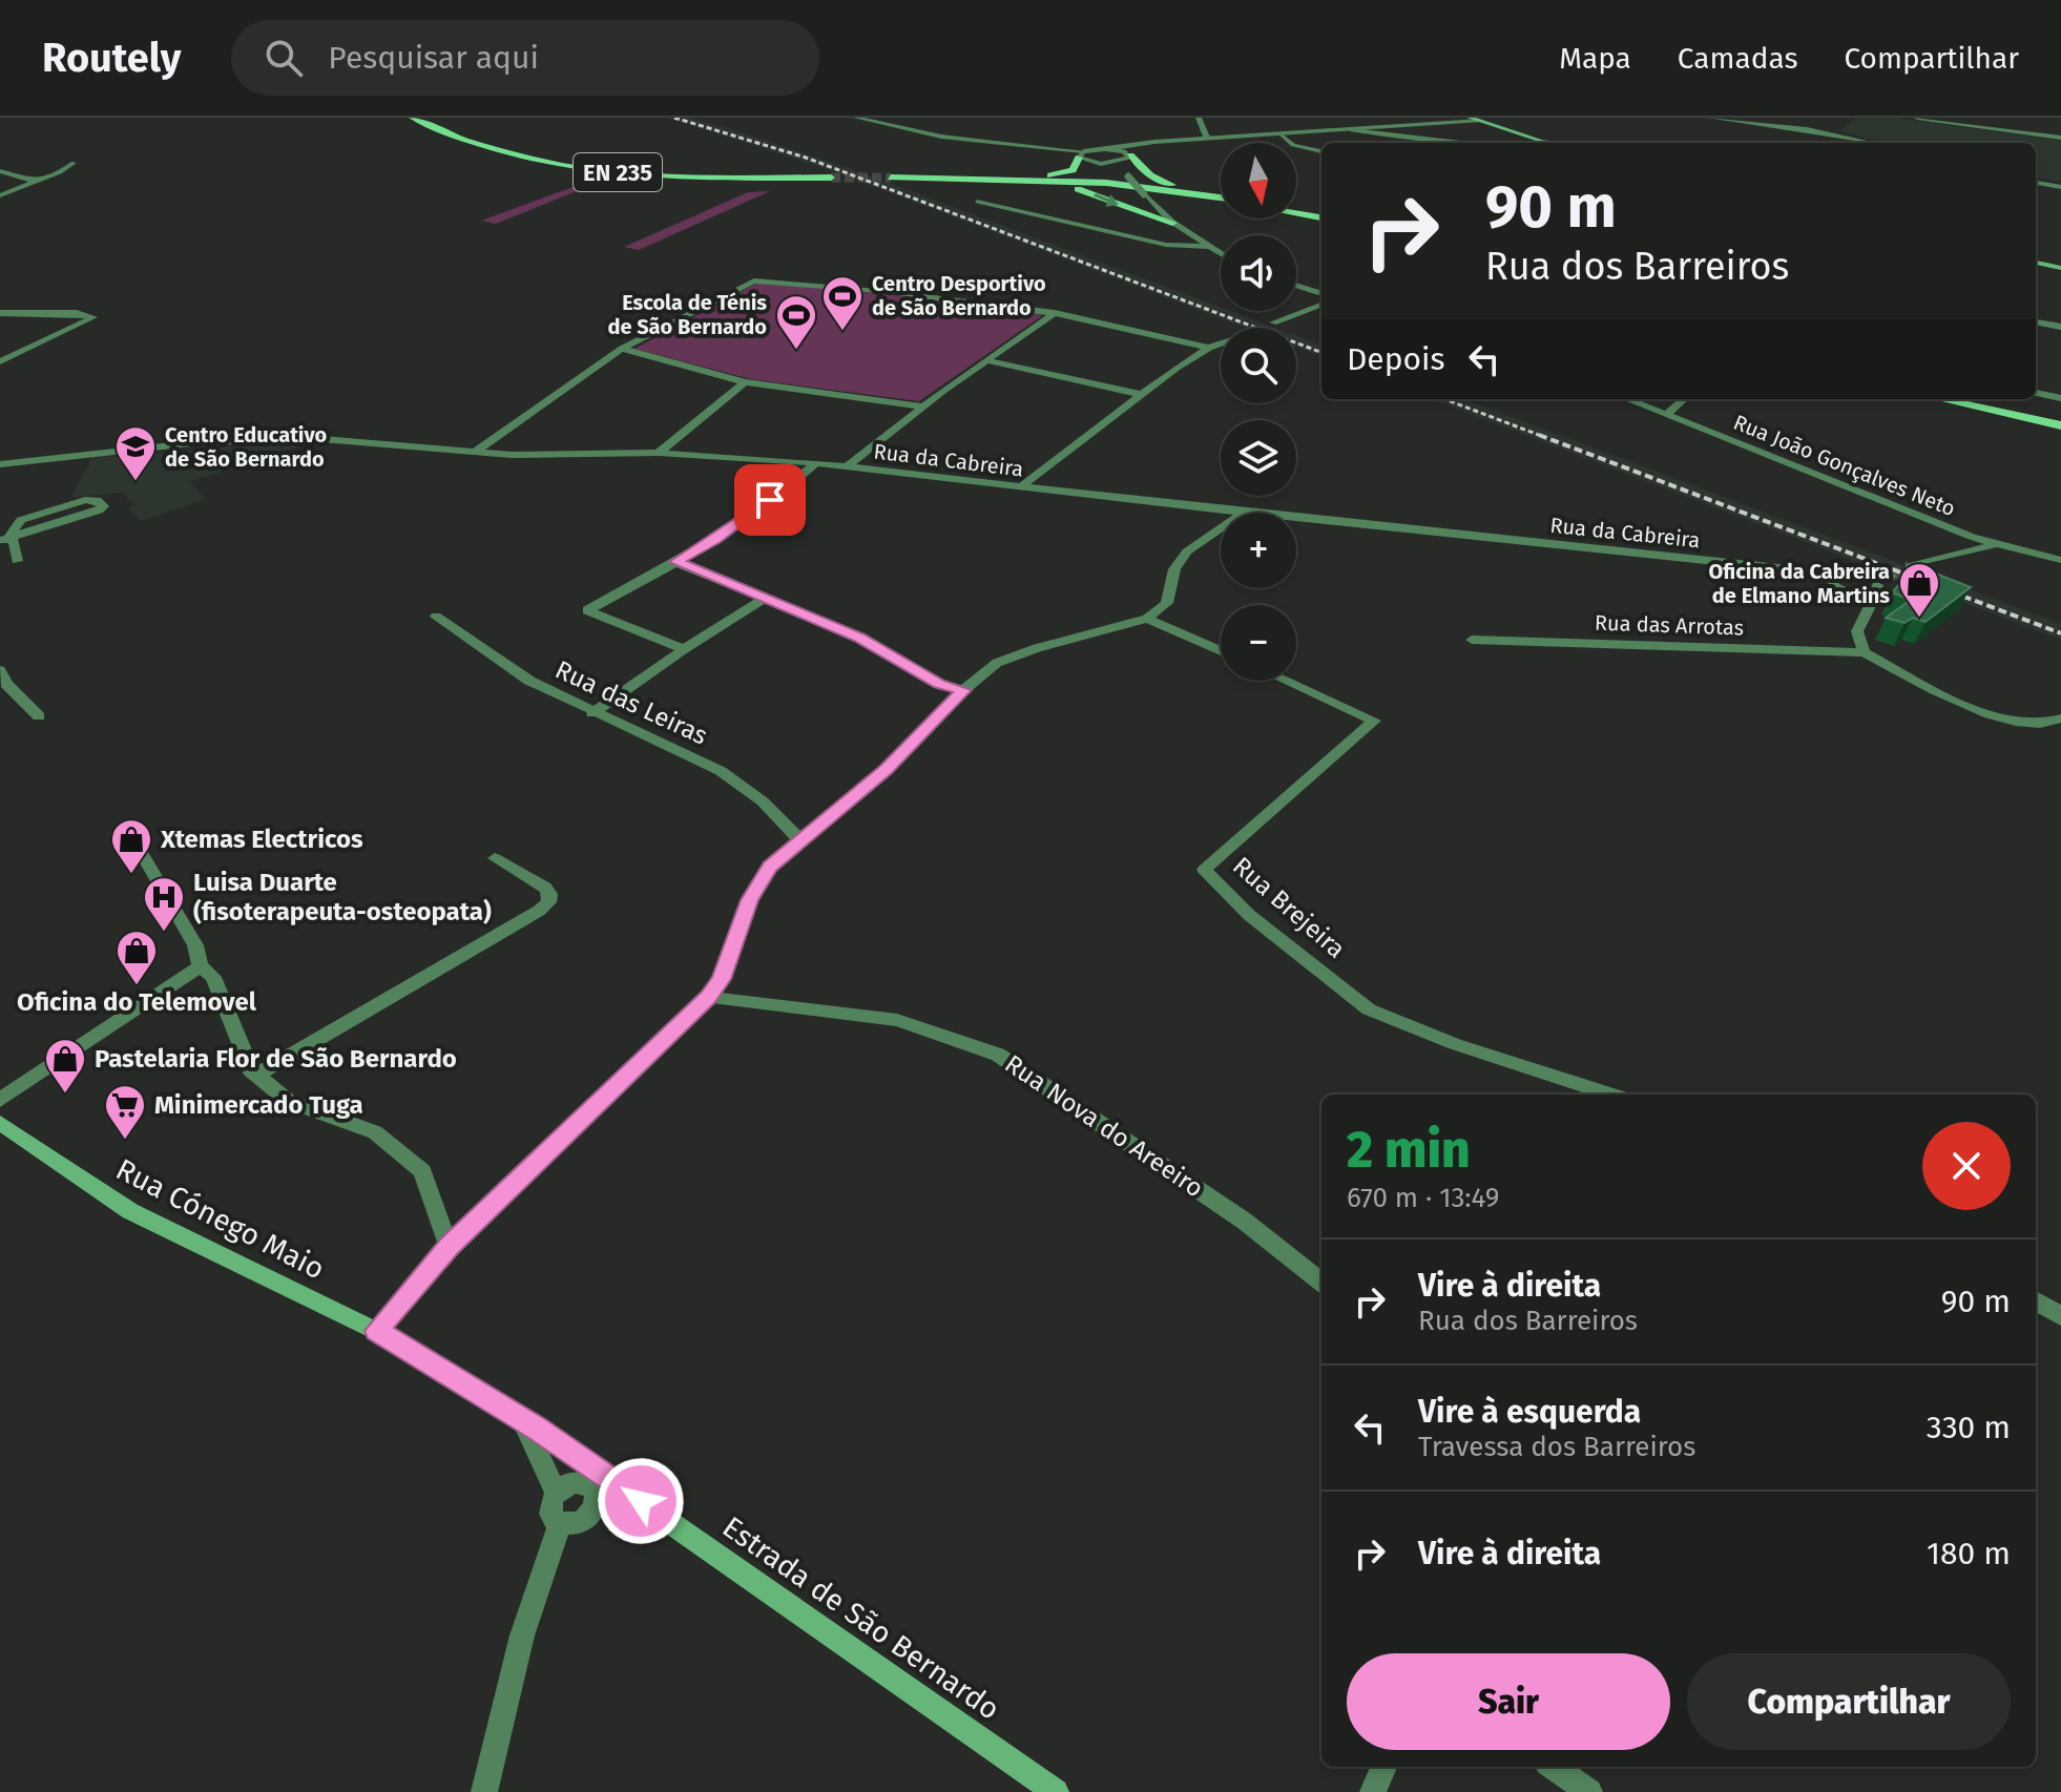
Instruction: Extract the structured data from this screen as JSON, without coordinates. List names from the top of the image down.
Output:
{
  "streets": {
    "main road": ["EN 235", "Rua Cónego Maio", "Estrada de São Bernardo"],
    "street": [
      "Rua da Cabreira",
      "Rua João Gonçalves Neto",
      "Rua das Arrotas",
      "Rua das Leiras",
      "Rua Brejeira",
      "Rua Nova do Areeiro"
    ]
  },
  "crossings": [
    ["Rua Cónego Maio", "Estrada de São Bernardo"]
  ],
  "places": {
    "sports": ["Centro Desportivo de São Bernardo", "Escola de Ténis de São Bernardo"],
    "school or university": ["Centro Educativo de São Bernardo"],
    "shop": [
      "Oficina da Cabreira de Elmano Martins",
      "Xtemas Electricos",
      "Oficina do Telemovel",
      "Pastelaria Flor de São Bernardo"
    ],
    "hospital": ["Luisa Duarte (fisoterapeuta-osteopata)"],
    "supermarket": ["Minimercado Tuga"]
  },
  "north": "bottom",
  "page": {
    "header": "Routely",
    "search": "Pesquisar aqui",
    "nav": ["Mapa", "Camadas", "Compartilhar"],
    "map_buttons": ["+", "−"],
    "turn": ["90 m", "Rua dos Barreiros"],
    "then": "Depois",
    "heading": ["2 min", "670 m · 13:49"],
    "list": [
      {
        "name": "Vire à direita",
        "note": "Rua dos Barreiros",
        "value": "90 m"
      },
      {
        "name": "Vire à esquerda",
        "note": "Travessa dos Barreiros",
        "value": "330 m"
      },
      {
        "name": "Vire à direita",
        "value": "180 m"
      }
    ],
    "buttons": ["Sair", "Compartilhar"]
  }
}
